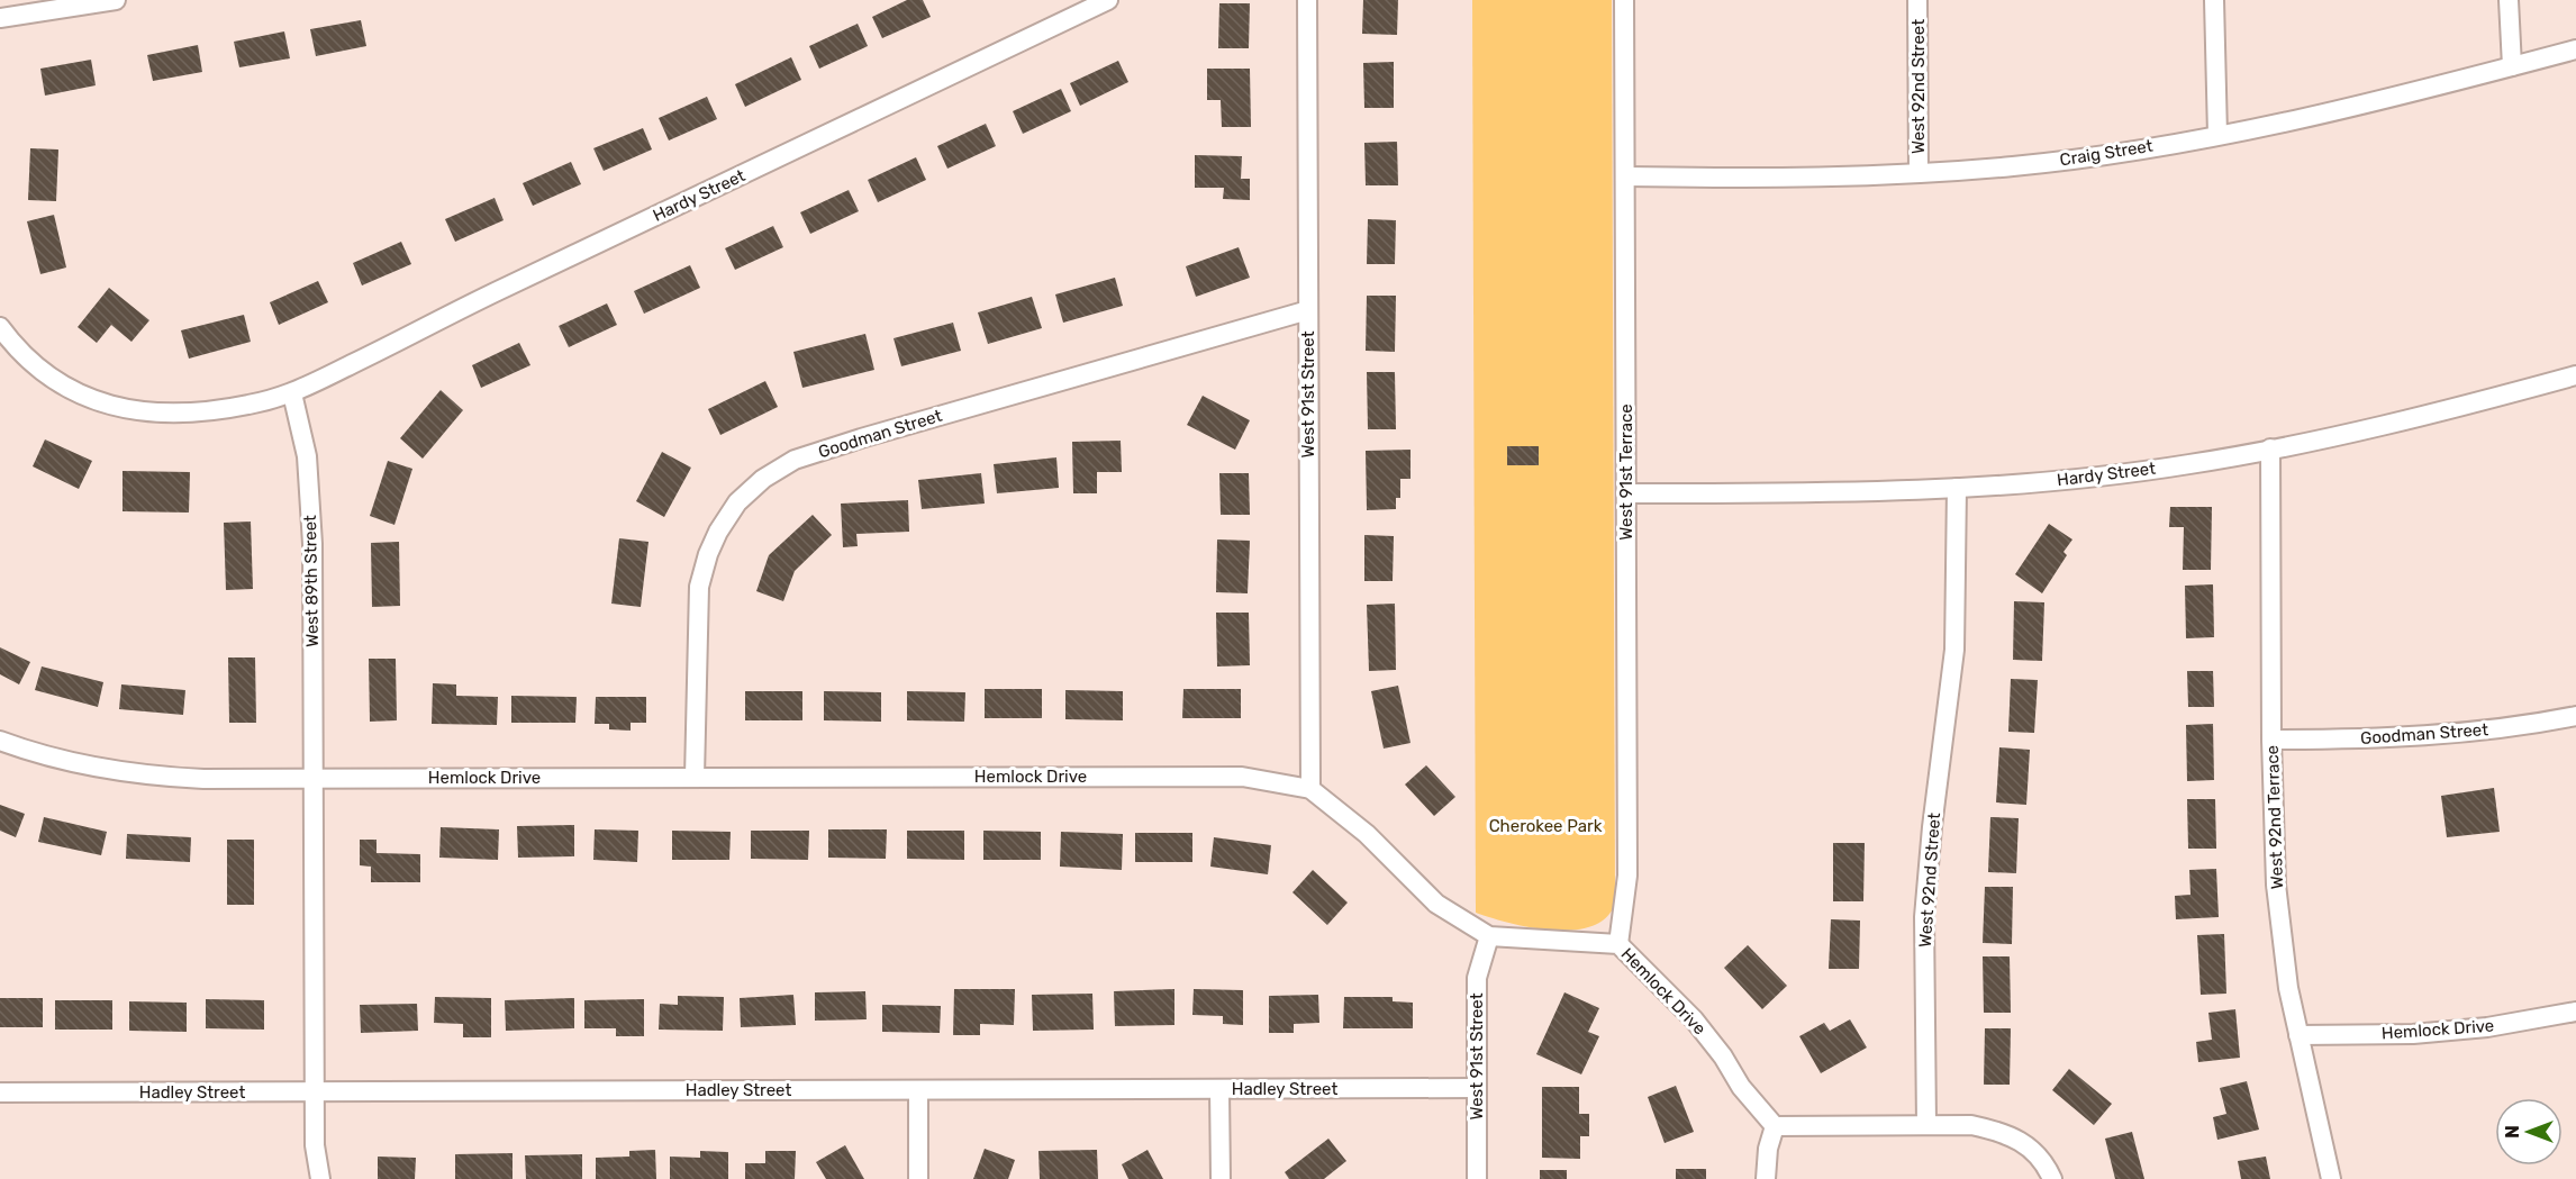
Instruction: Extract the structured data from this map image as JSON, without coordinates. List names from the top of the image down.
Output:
{
  "streets": {
    "street": [
      "West 92nd Street",
      "Craig Street",
      "Hardy Street",
      "West 91st Street",
      "Goodman Street",
      "West 91st Terrace",
      "West 89th Street",
      "Hemlock Drive",
      "West 92nd Terrace",
      "Hadley Street"
    ]
  },
  "crossings": [
    ["West 92nd Street", "Craig Street"],
    ["West 92nd Street", "Hardy Street"],
    ["Craig Street", "West 91st Terrace"],
    ["Hardy Street", "West 91st Terrace"],
    ["Hardy Street", "West 89th Street"],
    ["Hardy Street", "West 92nd Terrace"],
    ["West 91st Street", "Goodman Street"],
    ["West 91st Street", "Hemlock Drive"],
    ["West 91st Street", "Hadley Street"],
    ["Goodman Street", "Hemlock Drive"],
    ["Goodman Street", "West 92nd Terrace"],
    ["West 91st Terrace", "Hemlock Drive"],
    ["West 89th Street", "Hemlock Drive"],
    ["West 89th Street", "Hadley Street"],
    ["Hemlock Drive", "West 92nd Terrace"]
  ],
  "parks": ["Cherokee Park"],
  "north": "left"
}
